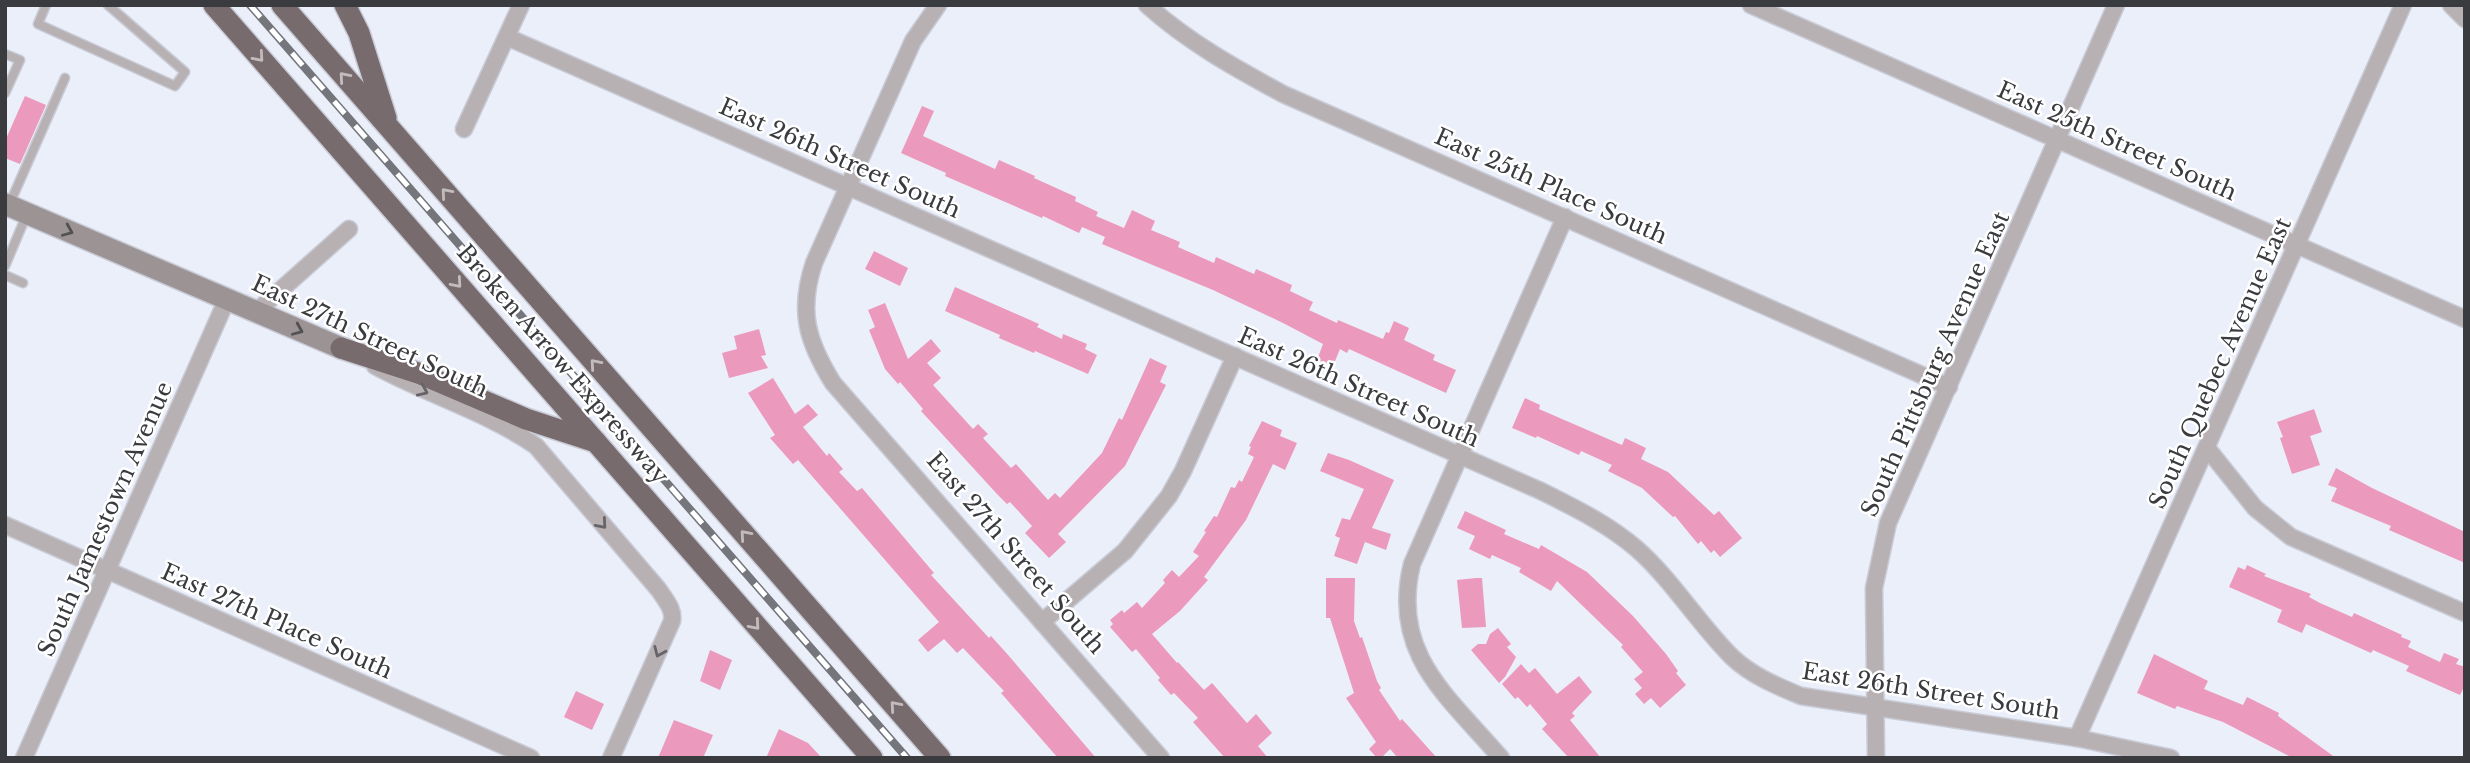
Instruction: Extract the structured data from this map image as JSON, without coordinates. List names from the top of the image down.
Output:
{
  "streets": {
    "highway": ["Broken Arrow Expressway"],
    "street": [
      "East 25th Street South",
      "East 26th Street South",
      "East 25th Place South",
      "East 27th Street South",
      "South Quebec Avenue East",
      "South Pittsburg Avenue East",
      "South Jamestown Avenue",
      "East 27th Place South"
    ]
  },
  "crossings": [
    ["East 25th Street South", "South Quebec Avenue East"],
    ["East 25th Street South", "South Pittsburg Avenue East"],
    ["East 26th Street South", "East 27th Street South"],
    ["East 26th Street South", "South Quebec Avenue East"],
    ["East 26th Street South", "South Pittsburg Avenue East"],
    ["East 25th Place South", "South Pittsburg Avenue East"],
    ["East 27th Street South", "South Jamestown Avenue"],
    ["South Jamestown Avenue", "East 27th Place South"]
  ],
  "one_way": ["East 27th Street South"]
}
